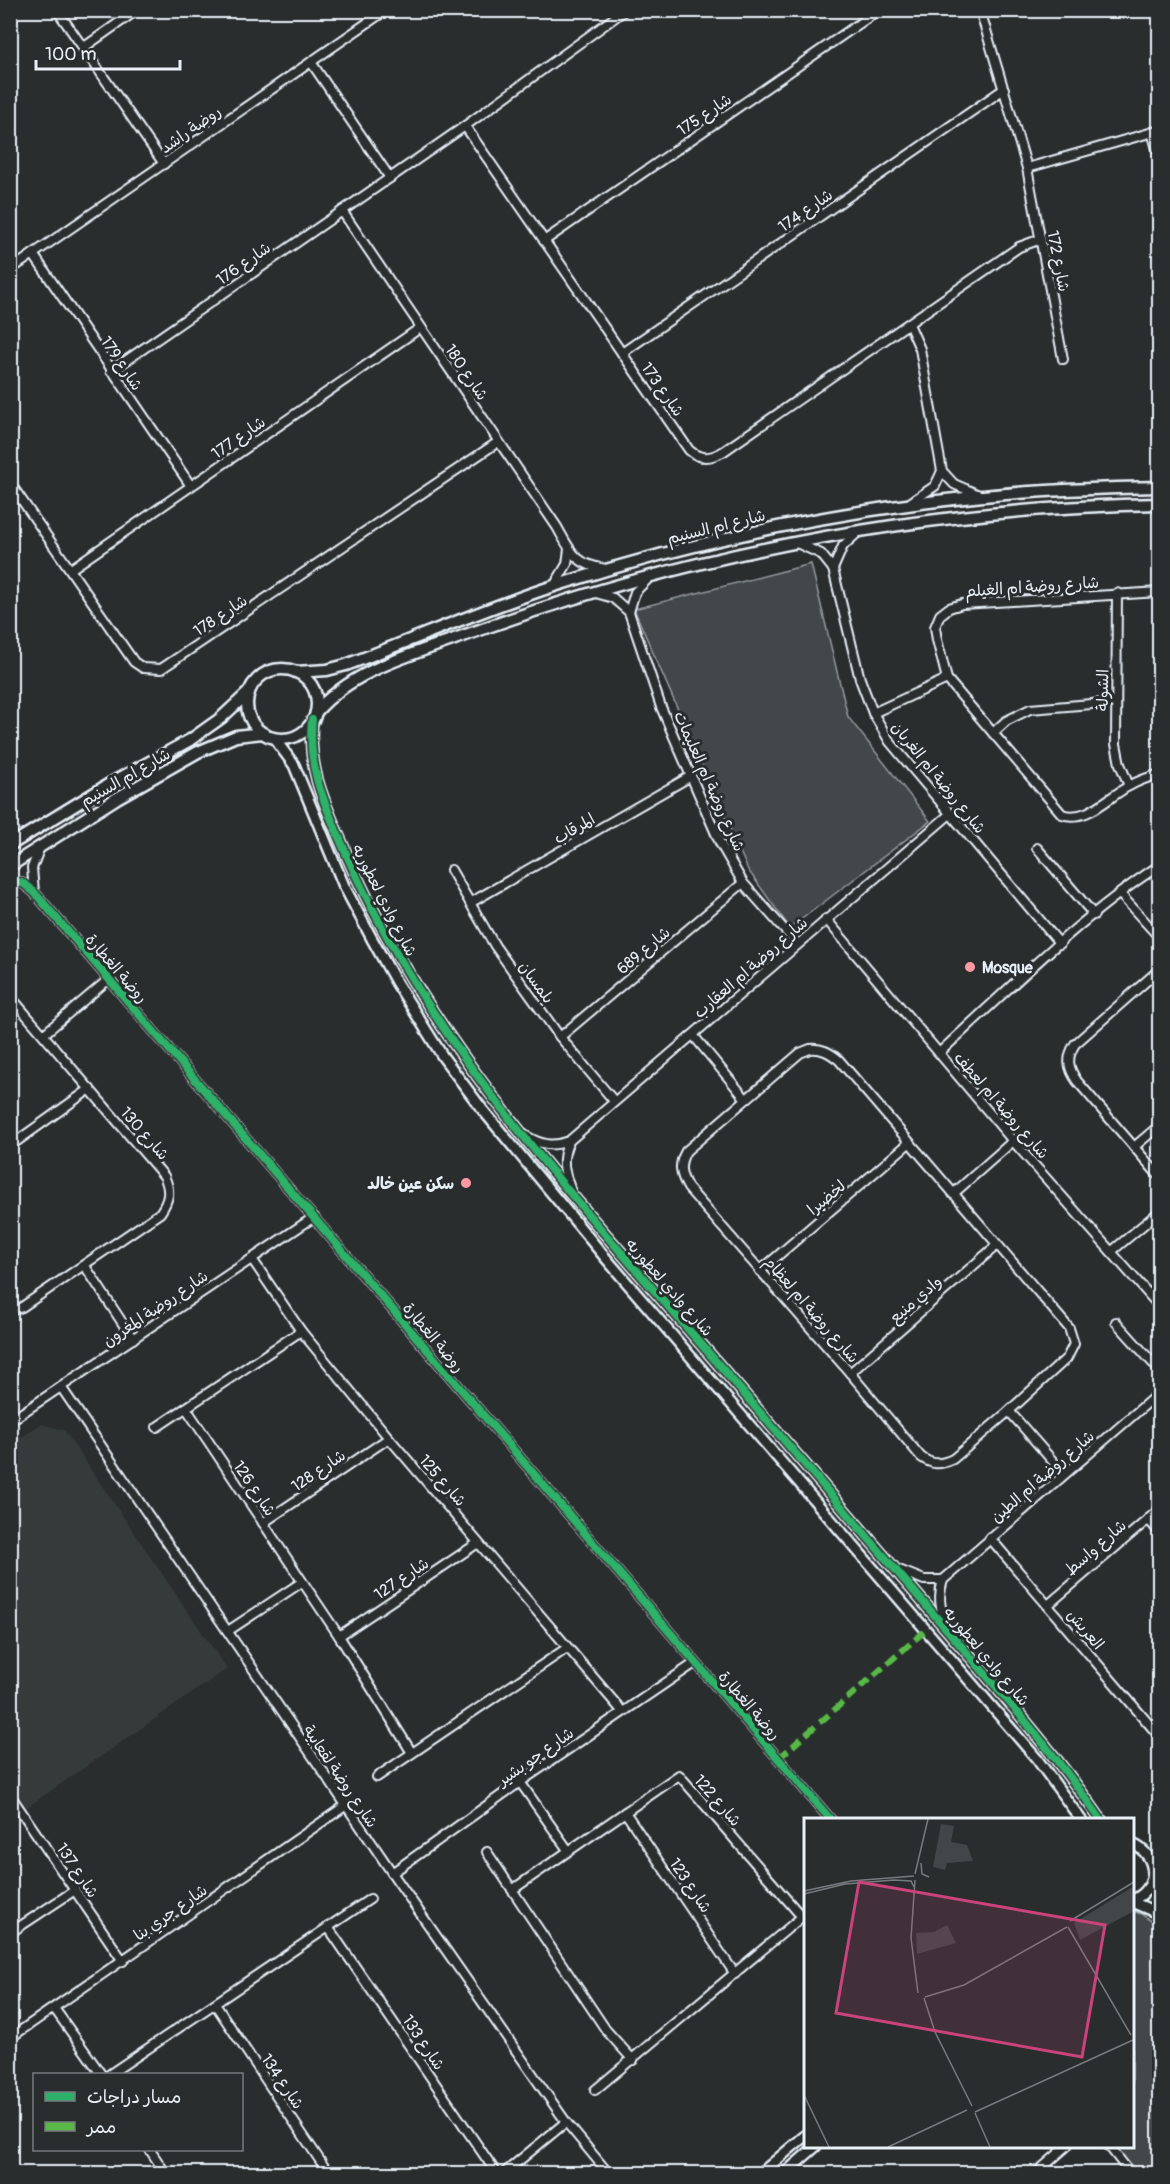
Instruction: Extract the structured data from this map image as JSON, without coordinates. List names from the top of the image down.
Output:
{
  "streets": {
    "main road": ["شارع ام السنيم"],
    "street": [
      "شارع 175",
      "روضة راشد",
      "شارع 174",
      "شارع 172",
      "شارع 176",
      "شارع 179",
      "شارع 180",
      "شارع 173",
      "شارع 177",
      "شارع روضة ام الغيلم",
      "شارع 178",
      "الشولة",
      "شارع روضة ام الغربان",
      "شارع روضة ام العليمات",
      "المرقاب",
      "شارع وادي لعطوريه",
      "شارع 689",
      "شارع روضة ام العقارب",
      "روضة الغطارة",
      "بلمسان",
      "شارع روضة ام لعطف",
      "شارع 130",
      "لخضيرا",
      "وادي منيع",
      "شارع روضة المغرون",
      "شارع روضة ام لعظام",
      "شارع 128",
      "شارع روضة ام الطين",
      "شارع 125",
      "شارع 126",
      "شارع واسط",
      "شارع 127",
      "العريش",
      "شارع جو بشير",
      "شارع روضة لقعابية",
      "شارع 122",
      "شارع 137",
      "شارع 123",
      "شارع جري بنا",
      "شارع 133",
      "شارع 134"
    ]
  },
  "crossings": [
    ["شارع 175", "شارع 173"],
    ["روضة راشد", "شارع 179"],
    ["شارع 174", "شارع 172"],
    ["شارع 174", "شارع 173"],
    ["شارع 172", "شارع 173"],
    ["شارع 176", "شارع 179"],
    ["شارع 176", "شارع 180"],
    ["شارع 176", "شارع 173"],
    ["شارع 179", "شارع 177"],
    ["شارع 180", "شارع 177"],
    ["شارع 180", "شارع ام السنيم"],
    ["شارع 180", "شارع 178"],
    ["شارع 177", "شارع 178"],
    ["شارع ام السنيم", "شارع وادي لعطوريه"],
    ["شارع روضة ام الغيلم", "الشولة"],
    ["شارع روضة ام الغربان", "شارع روضة ام العقارب"],
    ["شارع روضة ام العليمات", "المرقاب"],
    ["شارع روضة ام العليمات", "شارع 689"],
    ["شارع روضة ام العليمات", "شارع روضة ام العقارب"],
    ["المرقاب", "بلمسان"],
    ["شارع 689", "بلمسان"],
    ["شارع روضة ام العقارب", "بلمسان"],
    ["شارع روضة ام العقارب", "شارع روضة ام لعطف"],
    ["روضة الغطارة", "شارع روضة المغرون"],
    ["روضة الغطارة", "شارع جو بشير"],
    ["لخضيرا", "شارع روضة ام لعظام"],
    ["وادي منيع", "شارع روضة ام لعظام"],
    ["شارع روضة المغرون", "شارع 125"],
    ["شارع روضة المغرون", "شارع روضة لقعابية"],
    ["شارع 128", "شارع 125"],
    ["شارع 128", "شارع 126"],
    ["شارع روضة ام الطين", "العريش"],
    ["شارع 125", "شارع 127"],
    ["شارع 125", "شارع جو بشير"],
    ["شارع 126", "شارع 127"],
    ["شارع واسط", "العريش"],
    ["شارع جو بشير", "شارع روضة لقعابية"],
    ["شارع روضة لقعابية", "شارع جري بنا"],
    ["شارع 122", "شارع 123"],
    ["شارع 137", "شارع جري بنا"]
  ],
  "places": ["Mosque", "سكن عين خالد"],
  "legend": ["مسار دراجات", "ممر"],
  "scale_bar": "100 m"
}
